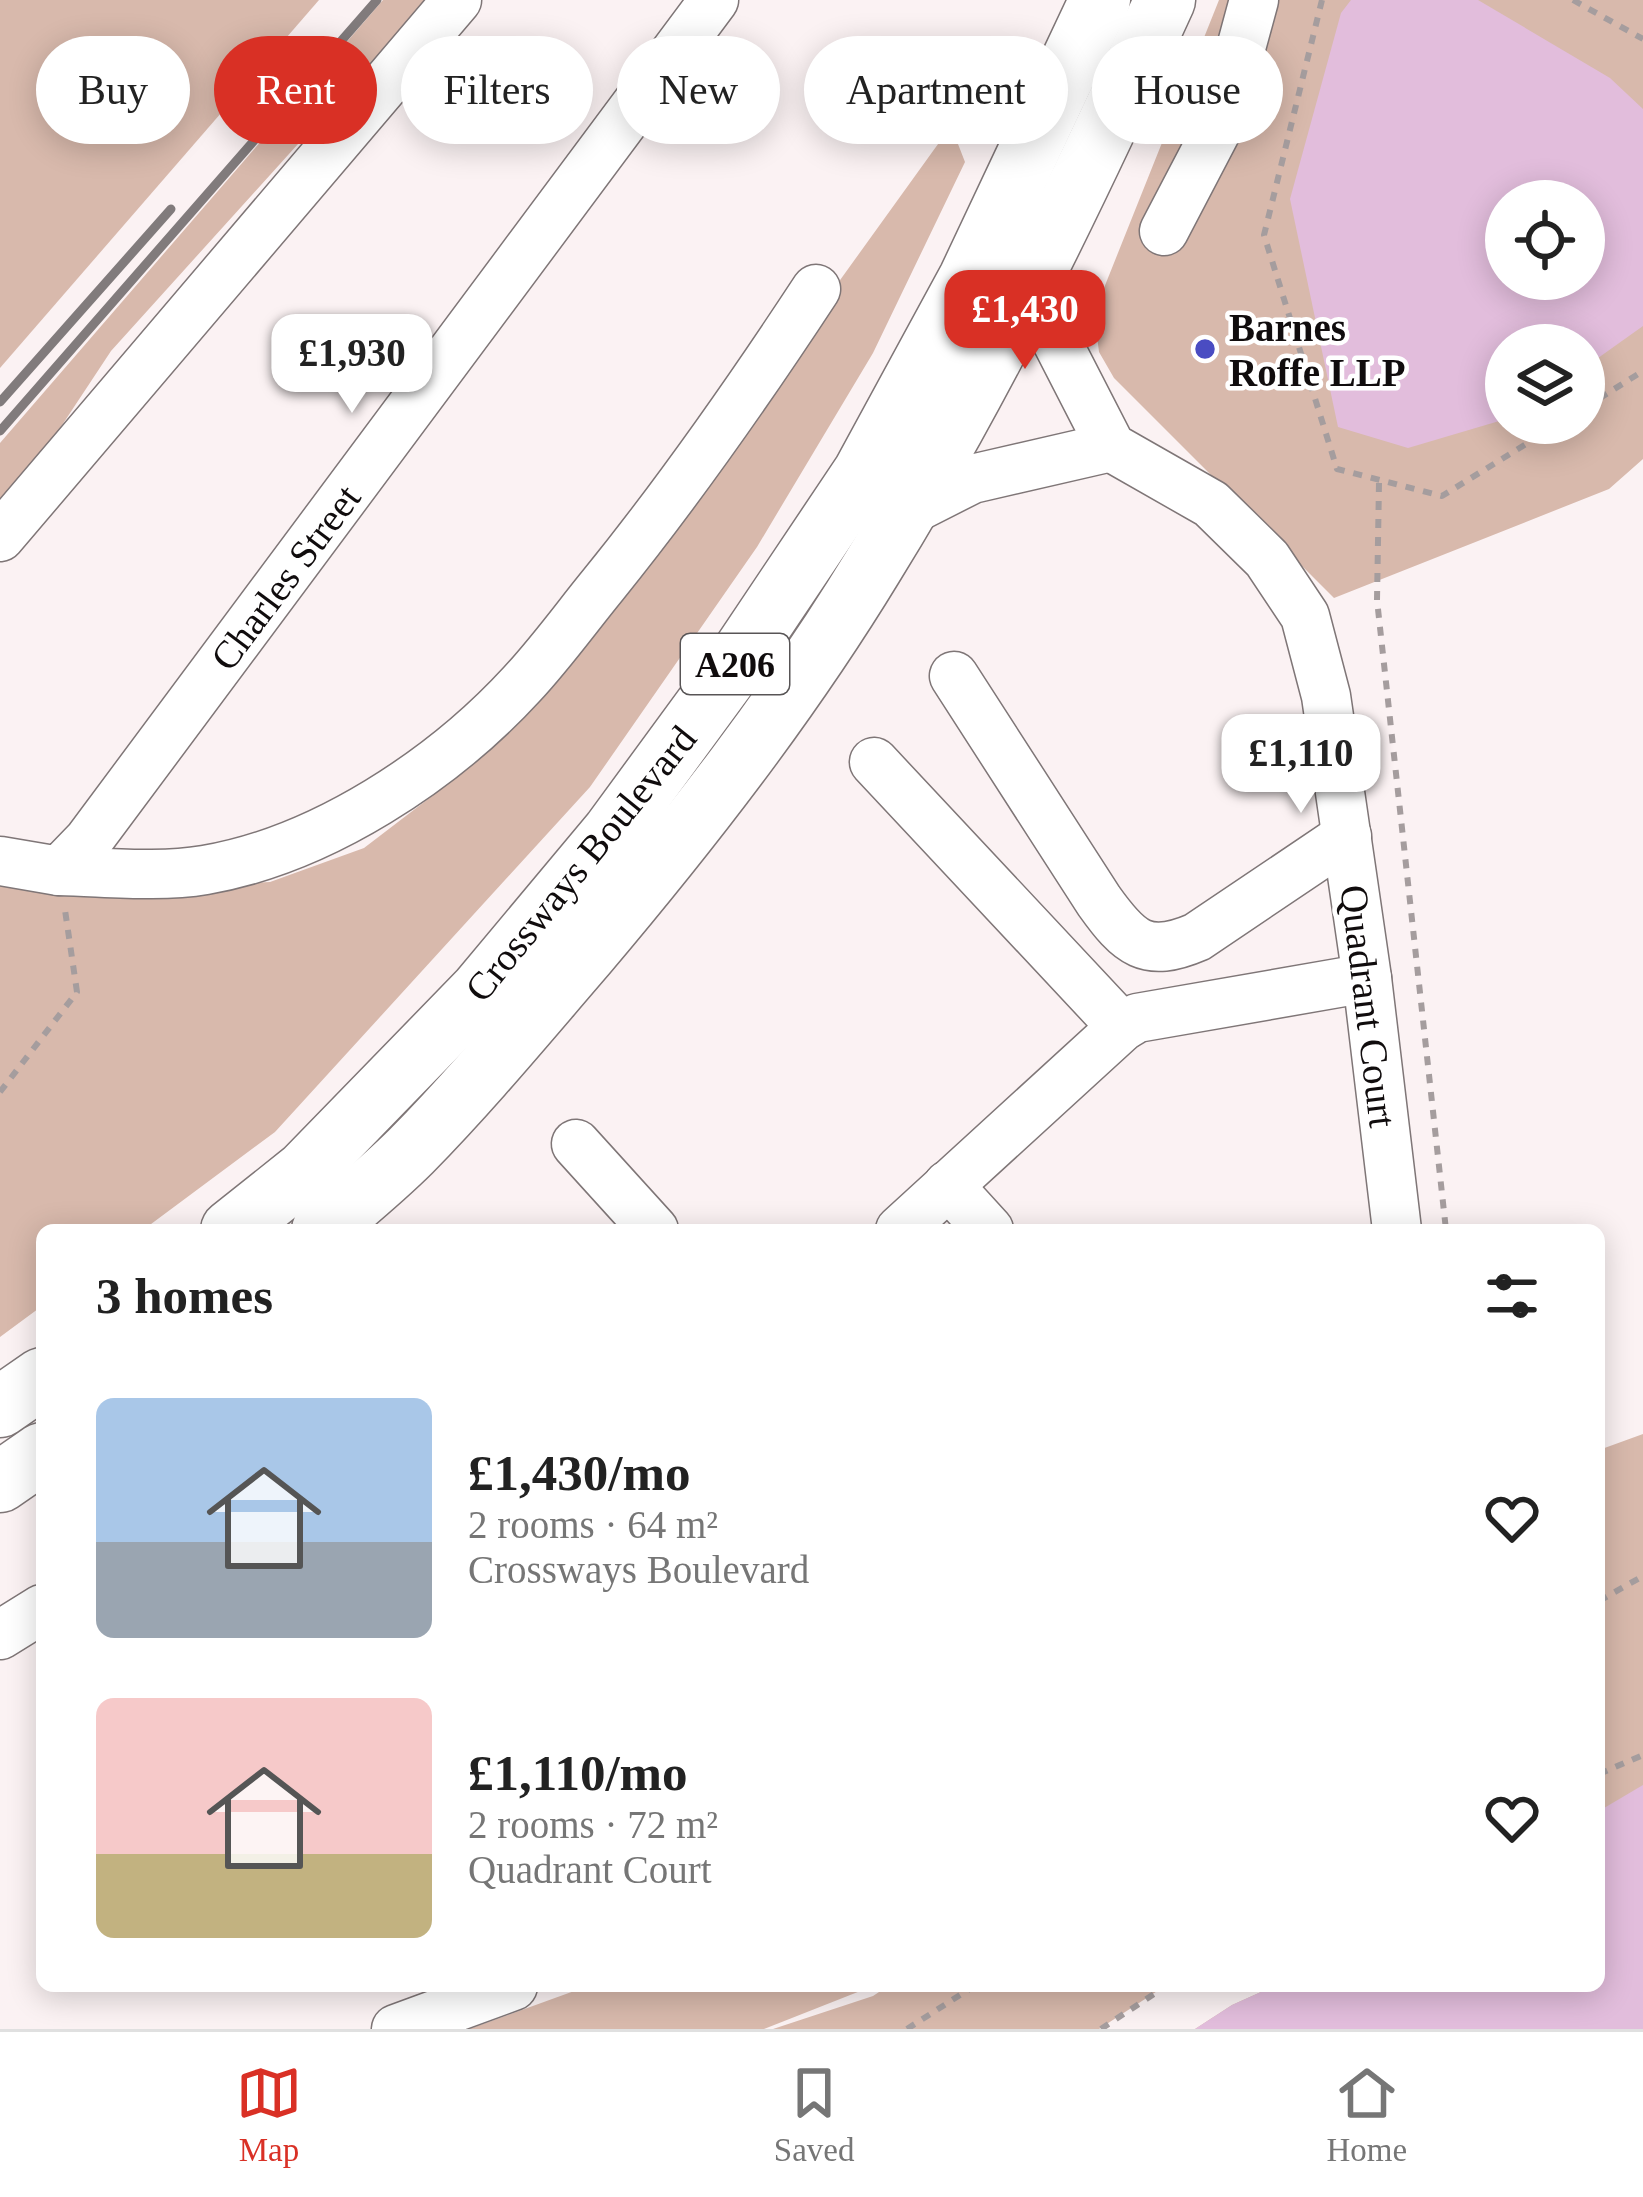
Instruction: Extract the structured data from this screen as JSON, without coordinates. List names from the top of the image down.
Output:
{
  "streets": {
    "main road": ["A206", "Crossways Boulevard"],
    "street": ["Charles Street", "Quadrant Court"]
  },
  "places": ["Barnes Roffe LLP"],
  "page": {
    "chip": [
      "Buy",
      "Rent",
      "Filters",
      "New",
      "Apartment",
      "House"
    ],
    "price": ["£1,430", "£1,930", "£1,110"],
    "heading": "3 homes",
    "list": [
      {
        "name": "£1,430/mo",
        "note": "2 rooms · 64 m² · Crossways Boulevard"
      },
      {
        "name": "£1,110/mo",
        "note": "2 rooms · 72 m² · Quadrant Court"
      }
    ],
    "tabs": ["Map", "Saved", "Home"]
  }
}
